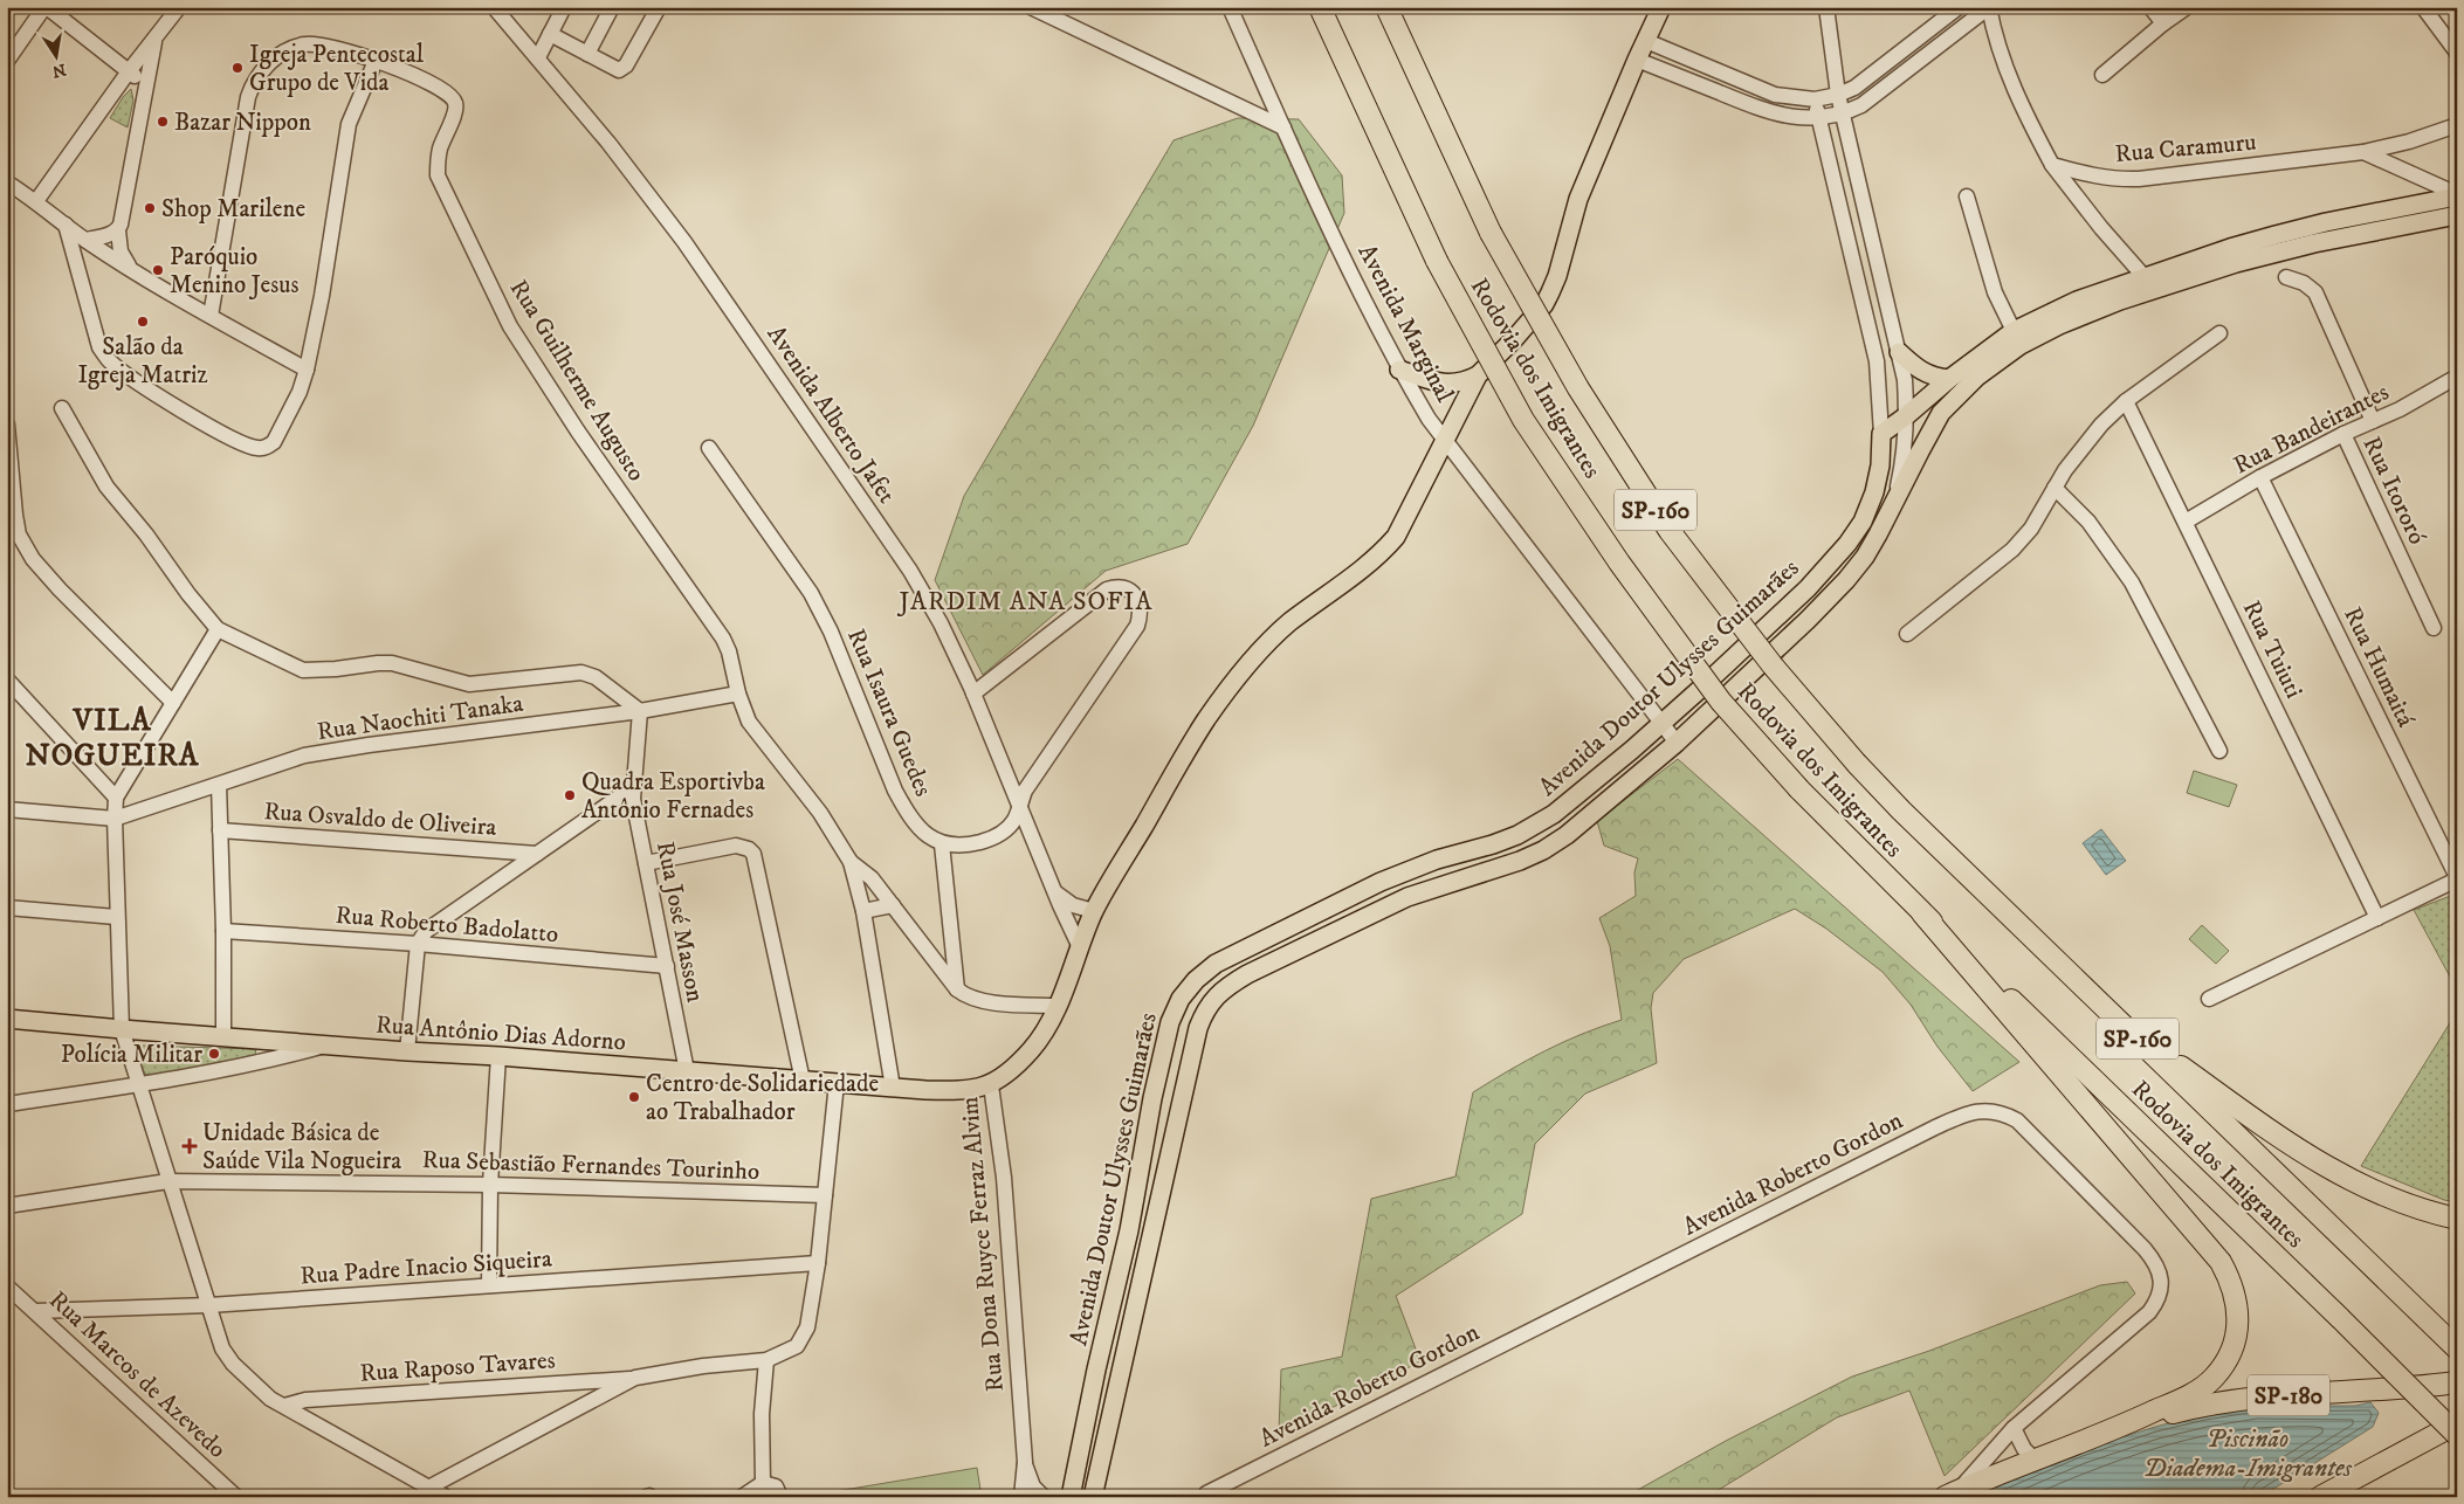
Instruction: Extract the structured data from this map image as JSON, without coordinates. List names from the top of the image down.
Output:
{
  "streets": {
    "highway": ["Rodovia dos Imigrantes", "SP-160", "SP-180"],
    "main road": ["Avenida Doutor Ulysses Guimarães", "Rua Antônio Dias Adorno", "Rua Dona Ruyce Ferraz Alvim"],
    "street": [
      "Rua Caramuru",
      "Avenida Marginal",
      "Rua Guilherme Augusto",
      "Avenida Alberto Jafet",
      "Rua Bandeirantes",
      "Rua Itororó",
      "Rua Tuiuti",
      "Rua Humaitá",
      "Rua Isaura Guedes",
      "Rua Naochiti Tanaka",
      "Rua Osvaldo de Oliveira",
      "Rua José Masson",
      "Rua Roberto Badolatto",
      "Rua Sebastião Fernandes Tourinho",
      "Avenida Roberto Gordon",
      "Rua Padre Inacio Siqueira",
      "Rua Raposo Tavares",
      "Rua Marcos de Azevedo"
    ]
  },
  "crossings": [
    ["Avenida Marginal", "Avenida Doutor Ulysses Guimarães"],
    ["Avenida Marginal", "Rua Dona Ruyce Ferraz Alvim"],
    ["Rua Guilherme Augusto", "Rua Naochiti Tanaka"],
    ["Avenida Alberto Jafet", "Rua Dona Ruyce Ferraz Alvim"],
    ["Rua Bandeirantes", "Rua Itororó"],
    ["Rua Bandeirantes", "Rua Tuiuti"],
    ["Rua Bandeirantes", "Rua Humaitá"],
    ["Rua Naochiti Tanaka", "Rua José Masson"],
    ["Rua José Masson", "Rua Roberto Badolatto"],
    ["Rua José Masson", "Rua Antônio Dias Adorno"],
    ["Rua Antônio Dias Adorno", "Rua Dona Ruyce Ferraz Alvim"],
    ["Avenida Roberto Gordon", "SP-180"],
    ["Rua Padre Inacio Siqueira", "Rua Marcos de Azevedo"]
  ],
  "districts": ["JARDIM ANA SOFIA", "VILA NOGUEIRA"],
  "water": ["Piscinão Diadema-Imigrantes"],
  "places": {
    "other": [
      "Igreja Pentecostal Grupo de Vida",
      "Bazar Nippon",
      "Shop Marilene",
      "Paróquio Menino Jesus",
      "Salão da Igreja Matriz",
      "Quadra Esportivba Antônio Fernades",
      "Polícia Militar",
      "Centro de Solidariedade ao Trabalhador"
    ],
    "health": ["Unidade Básica de Saúde Vila Nogueira"]
  },
  "north": "bottom"
}
